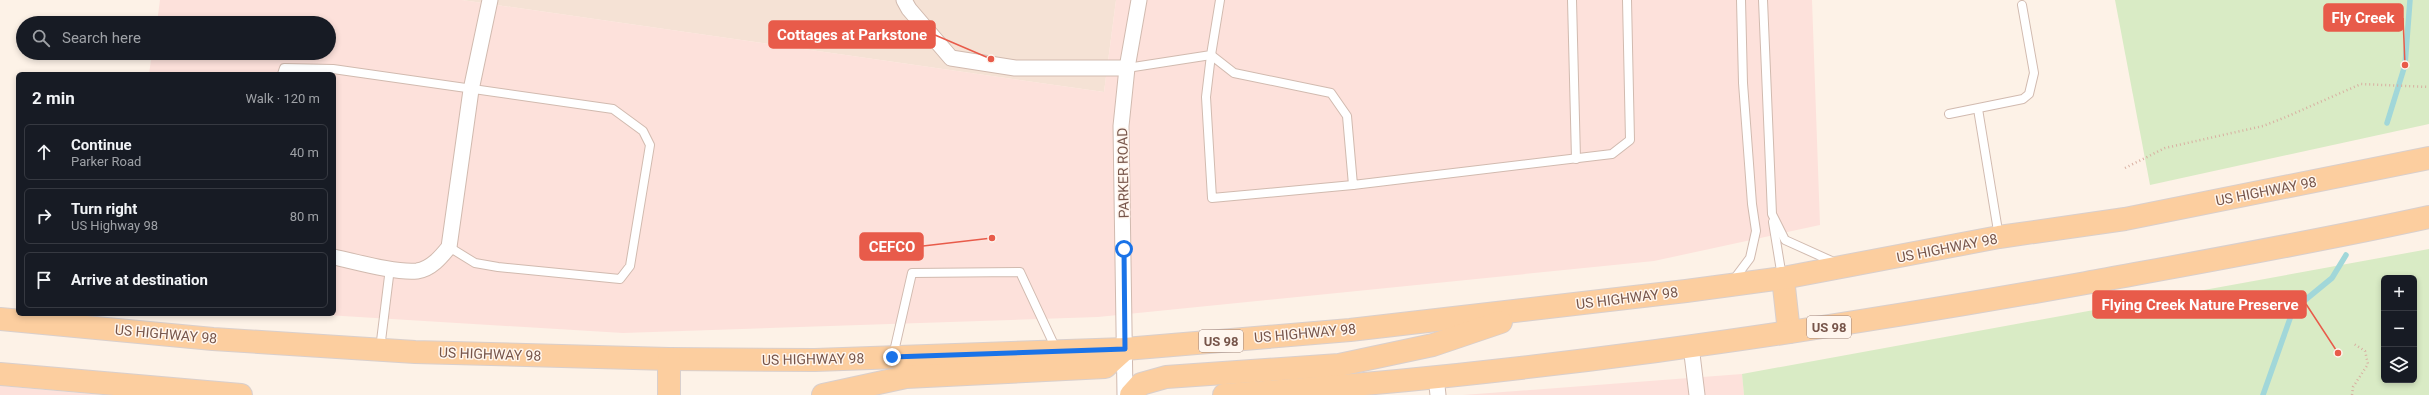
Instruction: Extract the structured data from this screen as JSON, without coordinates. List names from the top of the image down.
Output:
{
  "streets": {
    "main road": ["US HIGHWAY 98", "US 98"],
    "street": ["PARKER ROAD"]
  },
  "crossings": [
    ["PARKER ROAD", "US HIGHWAY 98"]
  ],
  "places": [
    "Cottages at Parkstone",
    "Fly Creek",
    "CEFCO",
    "Flying Creek Nature Preserve"
  ],
  "page": {
    "search": "Search here",
    "heading": ["2 min", "Walk · 120 m"],
    "list": [
      ["Continue", "Parker Road", "40 m"],
      ["Turn right", "US Highway 98", "80 m"],
      "Arrive at destination"
    ],
    "map_buttons": ["+", "−"]
  }
}
